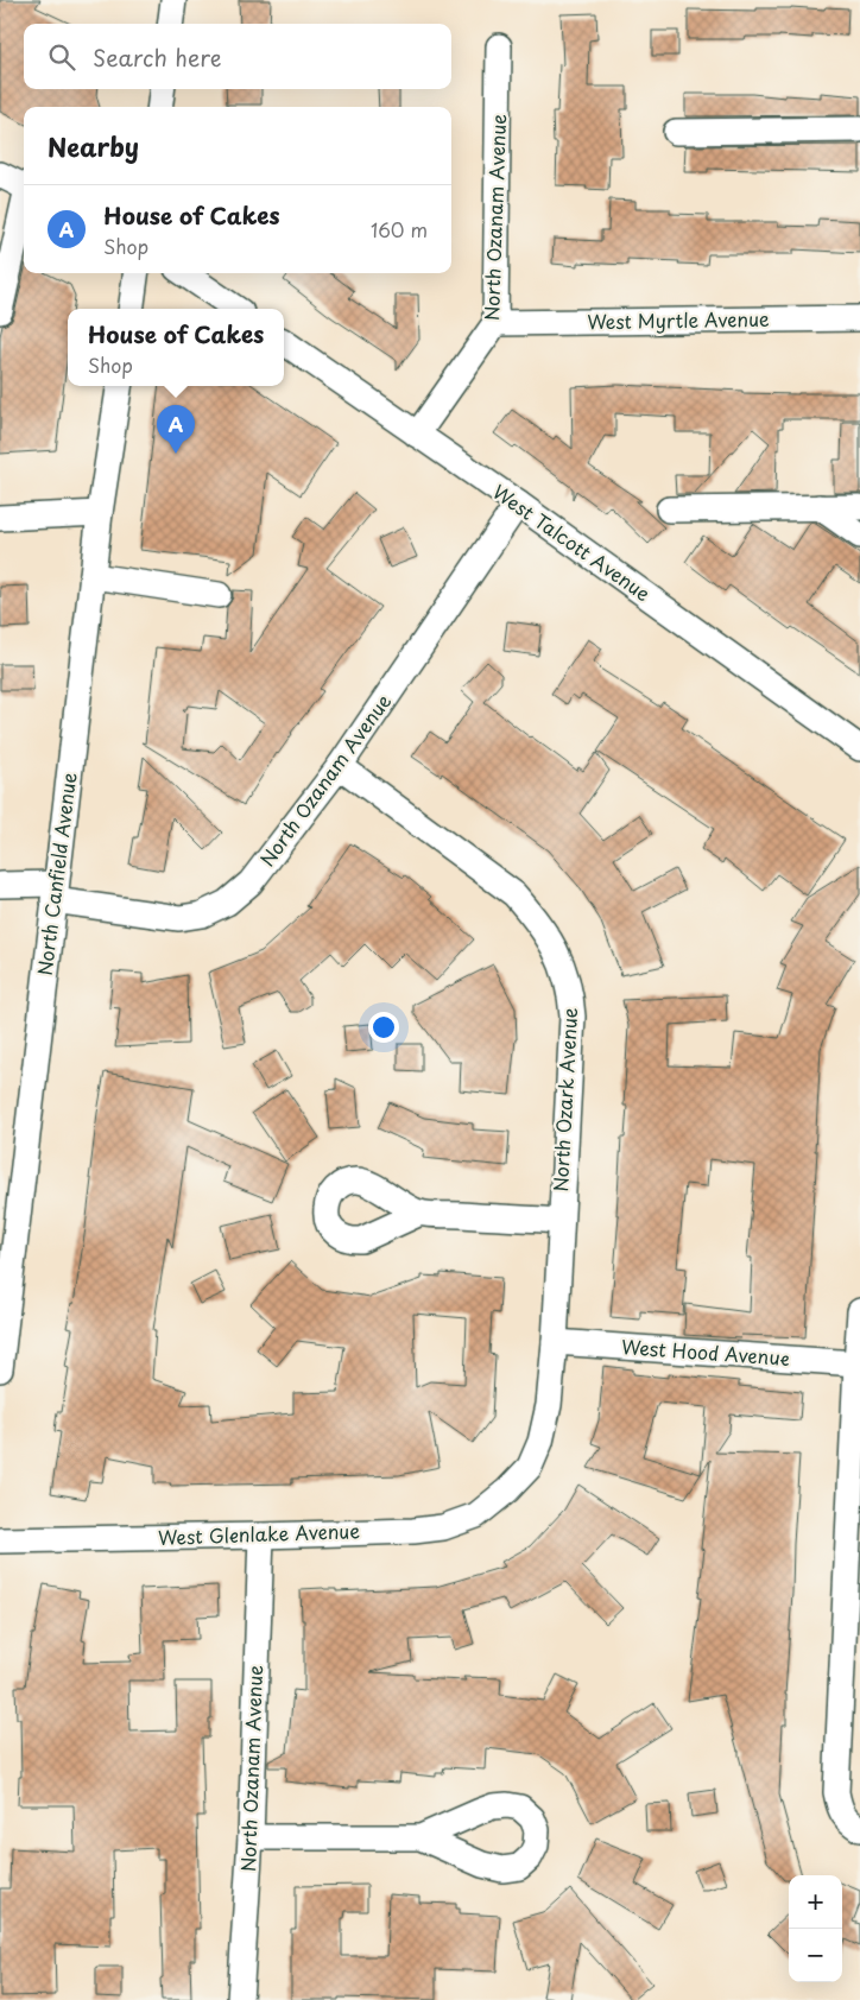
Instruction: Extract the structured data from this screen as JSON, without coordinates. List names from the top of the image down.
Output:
{
  "streets": {
    "street": [
      "North Ozanam Avenue",
      "West Myrtle Avenue",
      "West Talcott Avenue",
      "North Canfield Avenue",
      "North Ozark Avenue",
      "West Hood Avenue",
      "West Glenlake Avenue"
    ]
  },
  "crossings": [
    ["North Ozanam Avenue", "West Myrtle Avenue"],
    ["North Ozanam Avenue", "West Talcott Avenue"],
    ["North Ozanam Avenue", "North Canfield Avenue"],
    ["North Ozanam Avenue", "North Ozark Avenue"],
    ["North Ozanam Avenue", "West Glenlake Avenue"],
    ["North Ozark Avenue", "West Hood Avenue"],
    ["North Ozark Avenue", "West Glenlake Avenue"]
  ],
  "page": {
    "search": "Search here",
    "heading": "Nearby",
    "list": [
      {
        "mark": "A",
        "name": "House of Cakes",
        "note": "Shop",
        "value": "160 m"
      }
    ],
    "popup": ["House of Cakes", "Shop"],
    "pins": "A",
    "map_buttons": ["+", "−"]
  }
}
